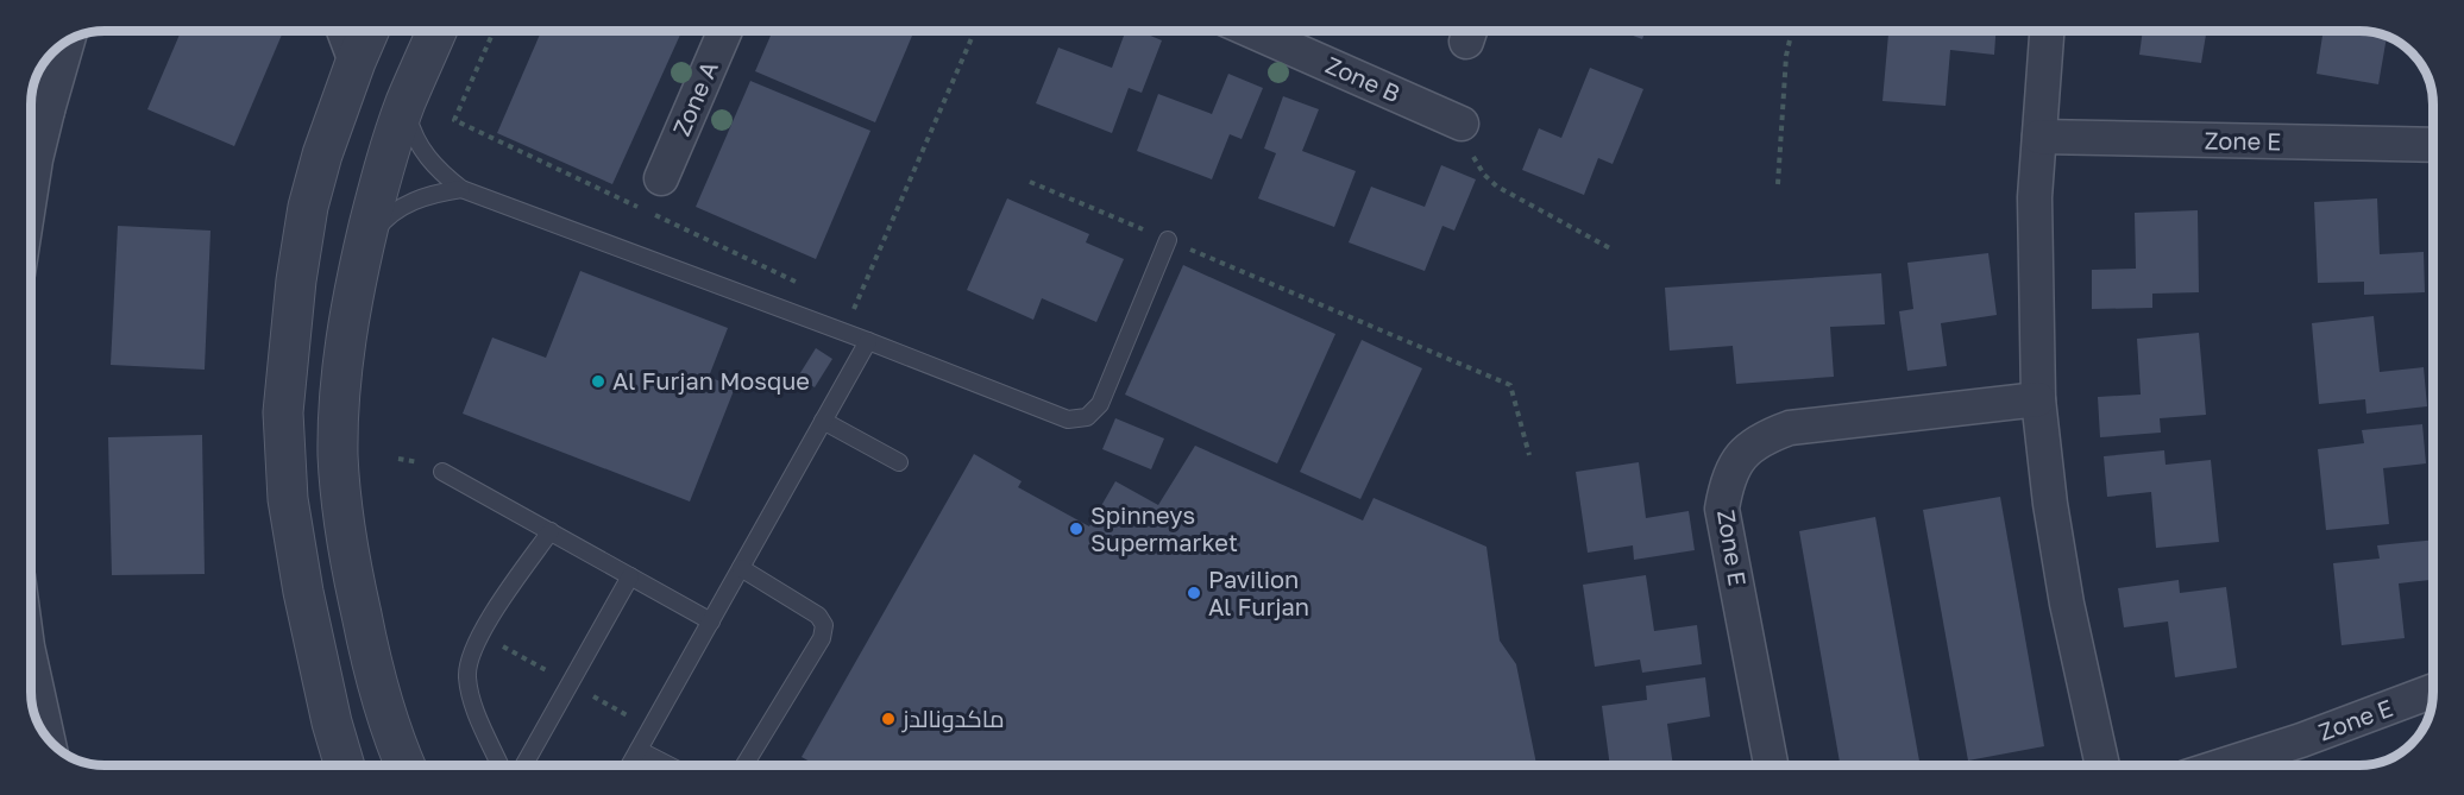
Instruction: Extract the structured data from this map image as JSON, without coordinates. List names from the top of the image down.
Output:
{
  "streets": {
    "street": ["Zone B", "Zone A", "Zone E"]
  },
  "places": [
    "Al Furjan Mosque",
    "Spinneys Supermarket",
    "Pavilion Al Furjan",
    "ماكدونالدز"
  ]
}
